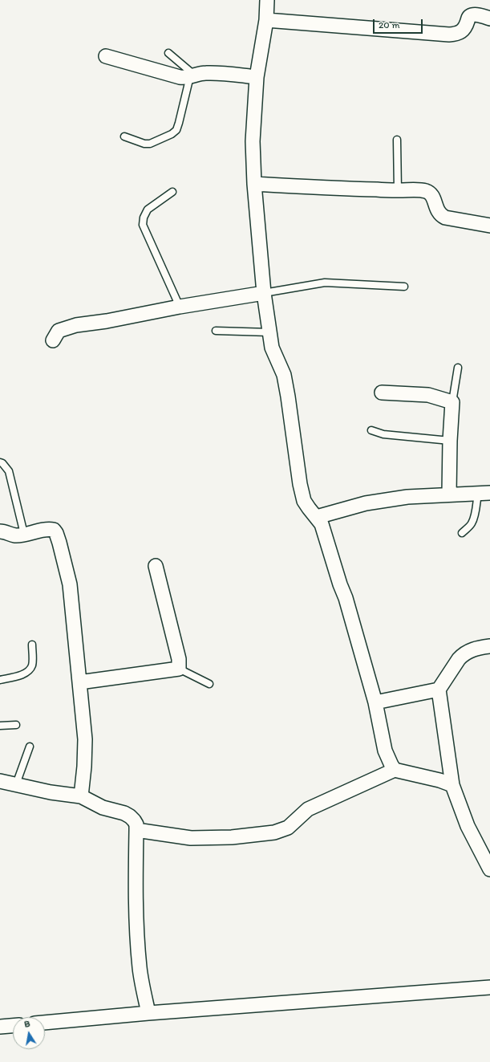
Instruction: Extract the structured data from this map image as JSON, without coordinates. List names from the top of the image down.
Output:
{
  "scale_bar": "20 m",
  "north": "top"
}
